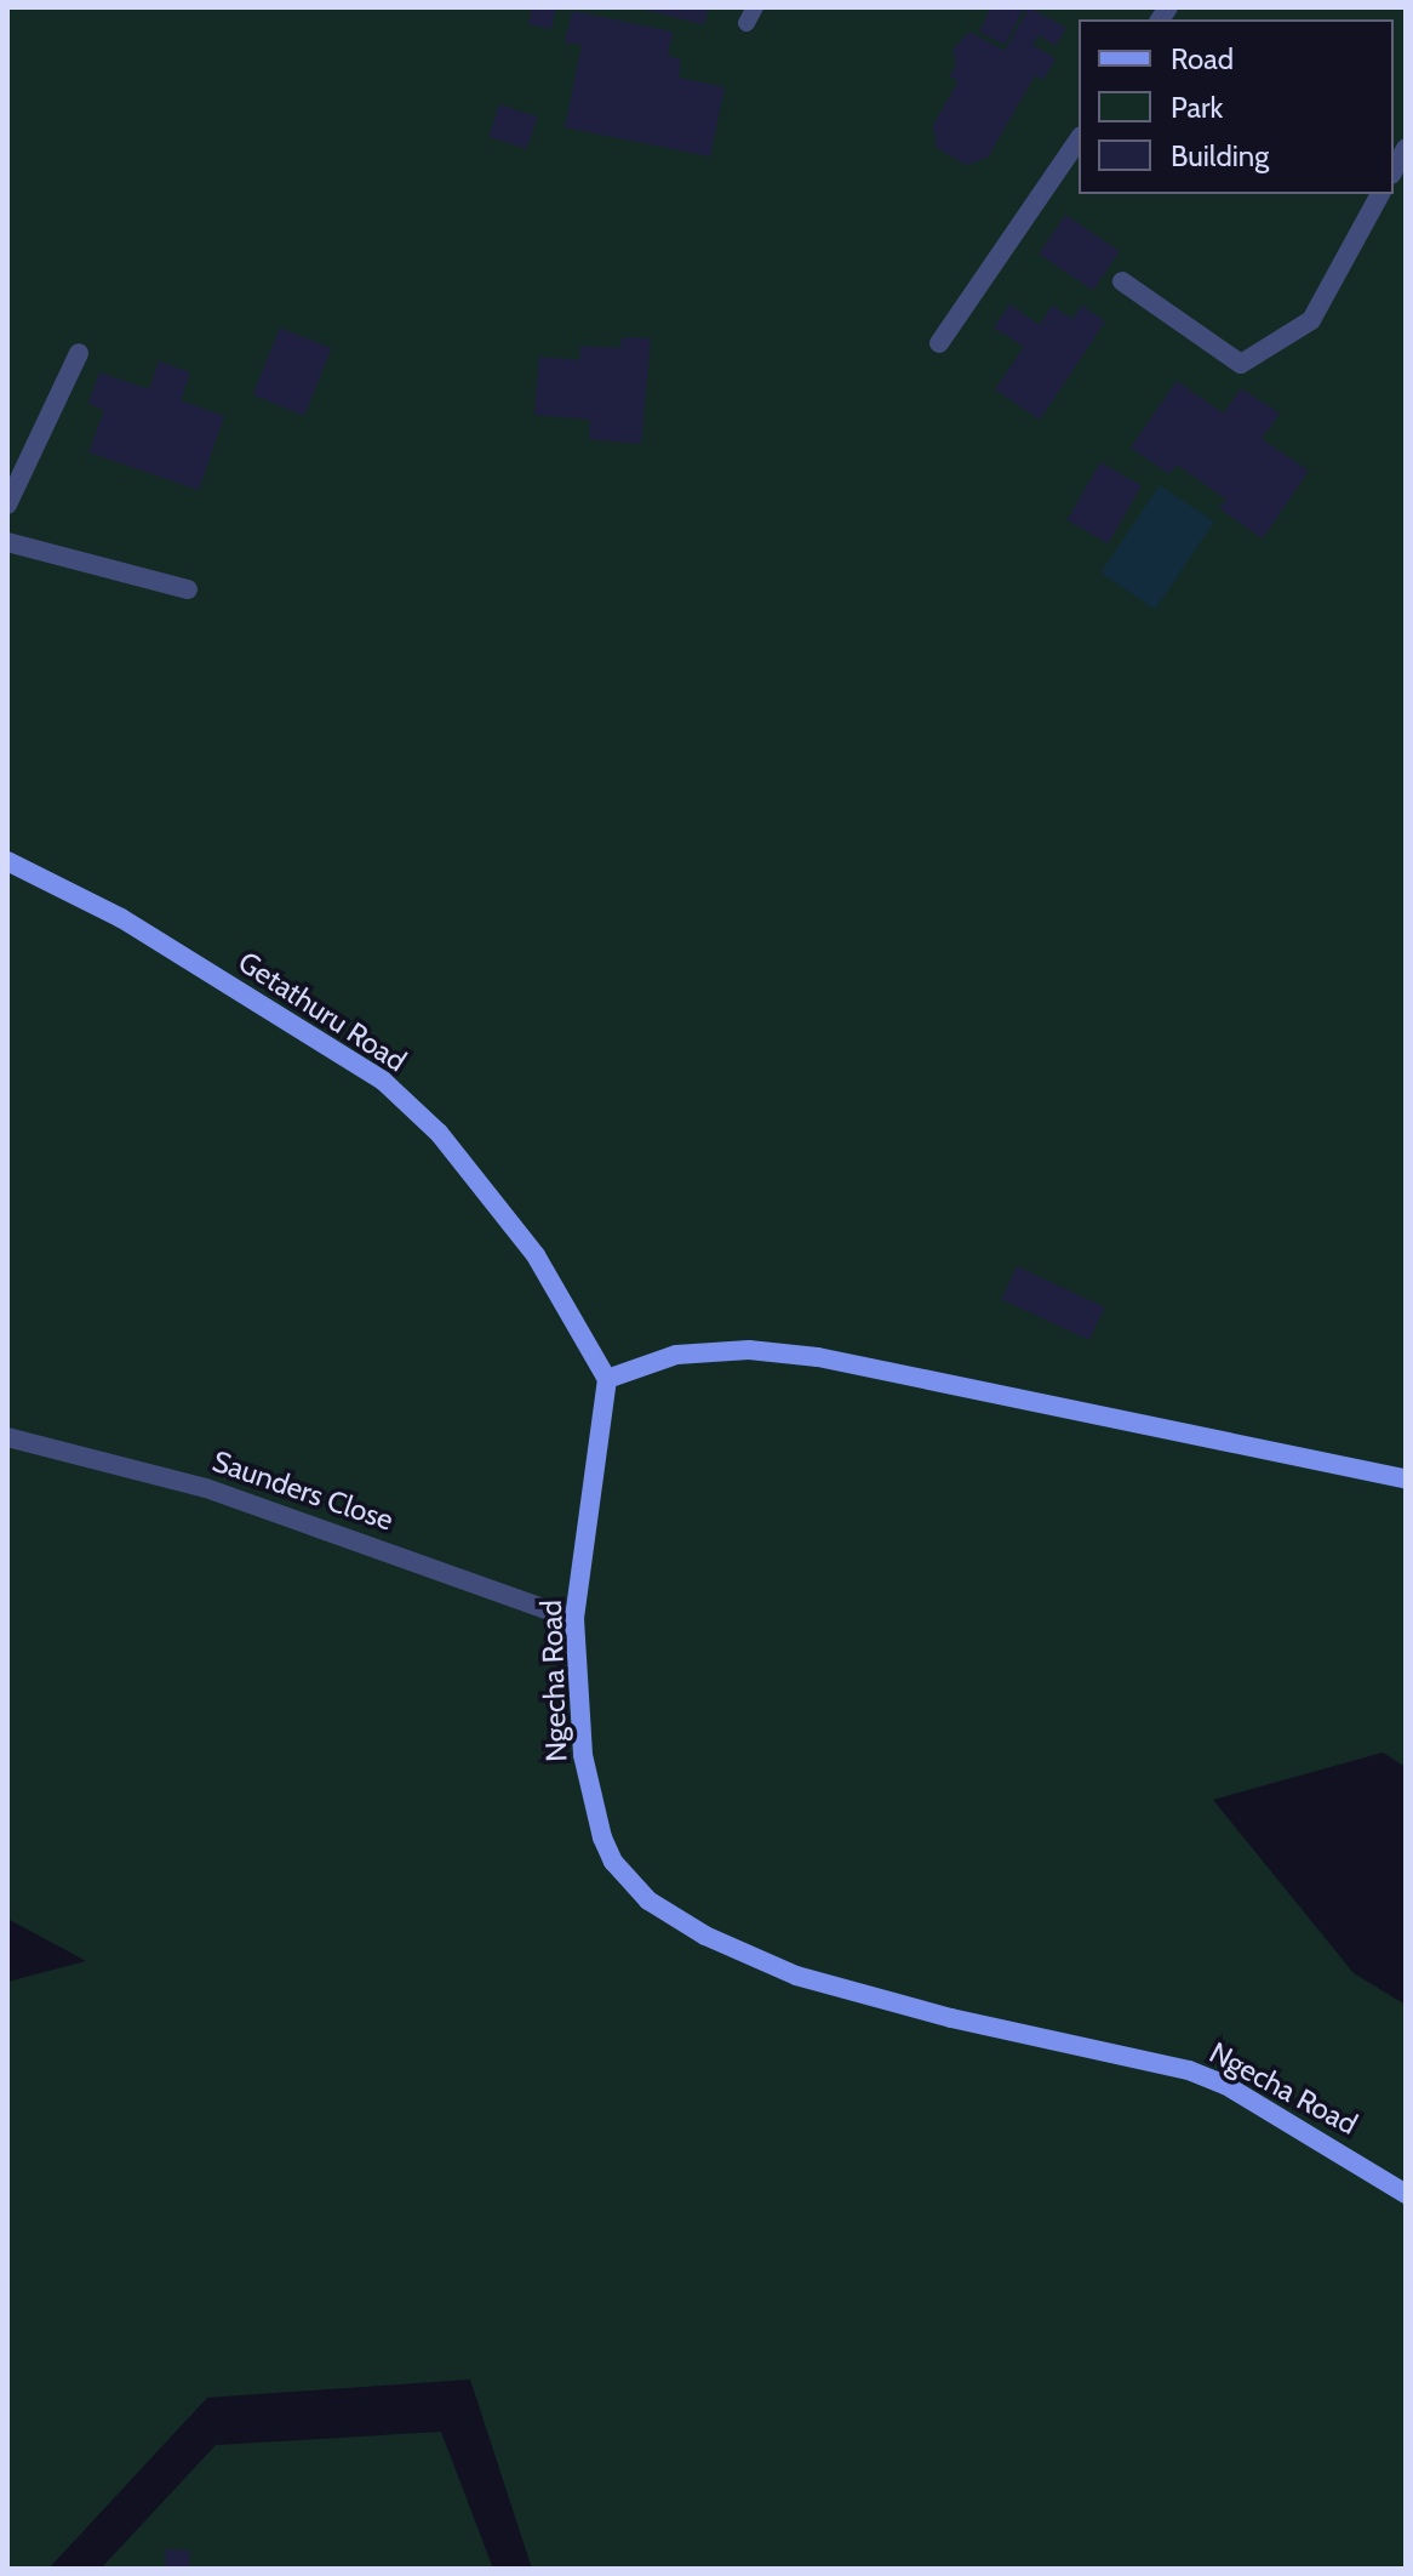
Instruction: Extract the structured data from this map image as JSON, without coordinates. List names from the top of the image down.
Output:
{
  "streets": {
    "main road": ["Getathuru Road", "Ngecha Road"],
    "street": ["Saunders Close"]
  },
  "crossings": [
    ["Getathuru Road", "Ngecha Road"],
    ["Saunders Close", "Ngecha Road"]
  ],
  "legend": ["Road", "Park", "Building"]
}
